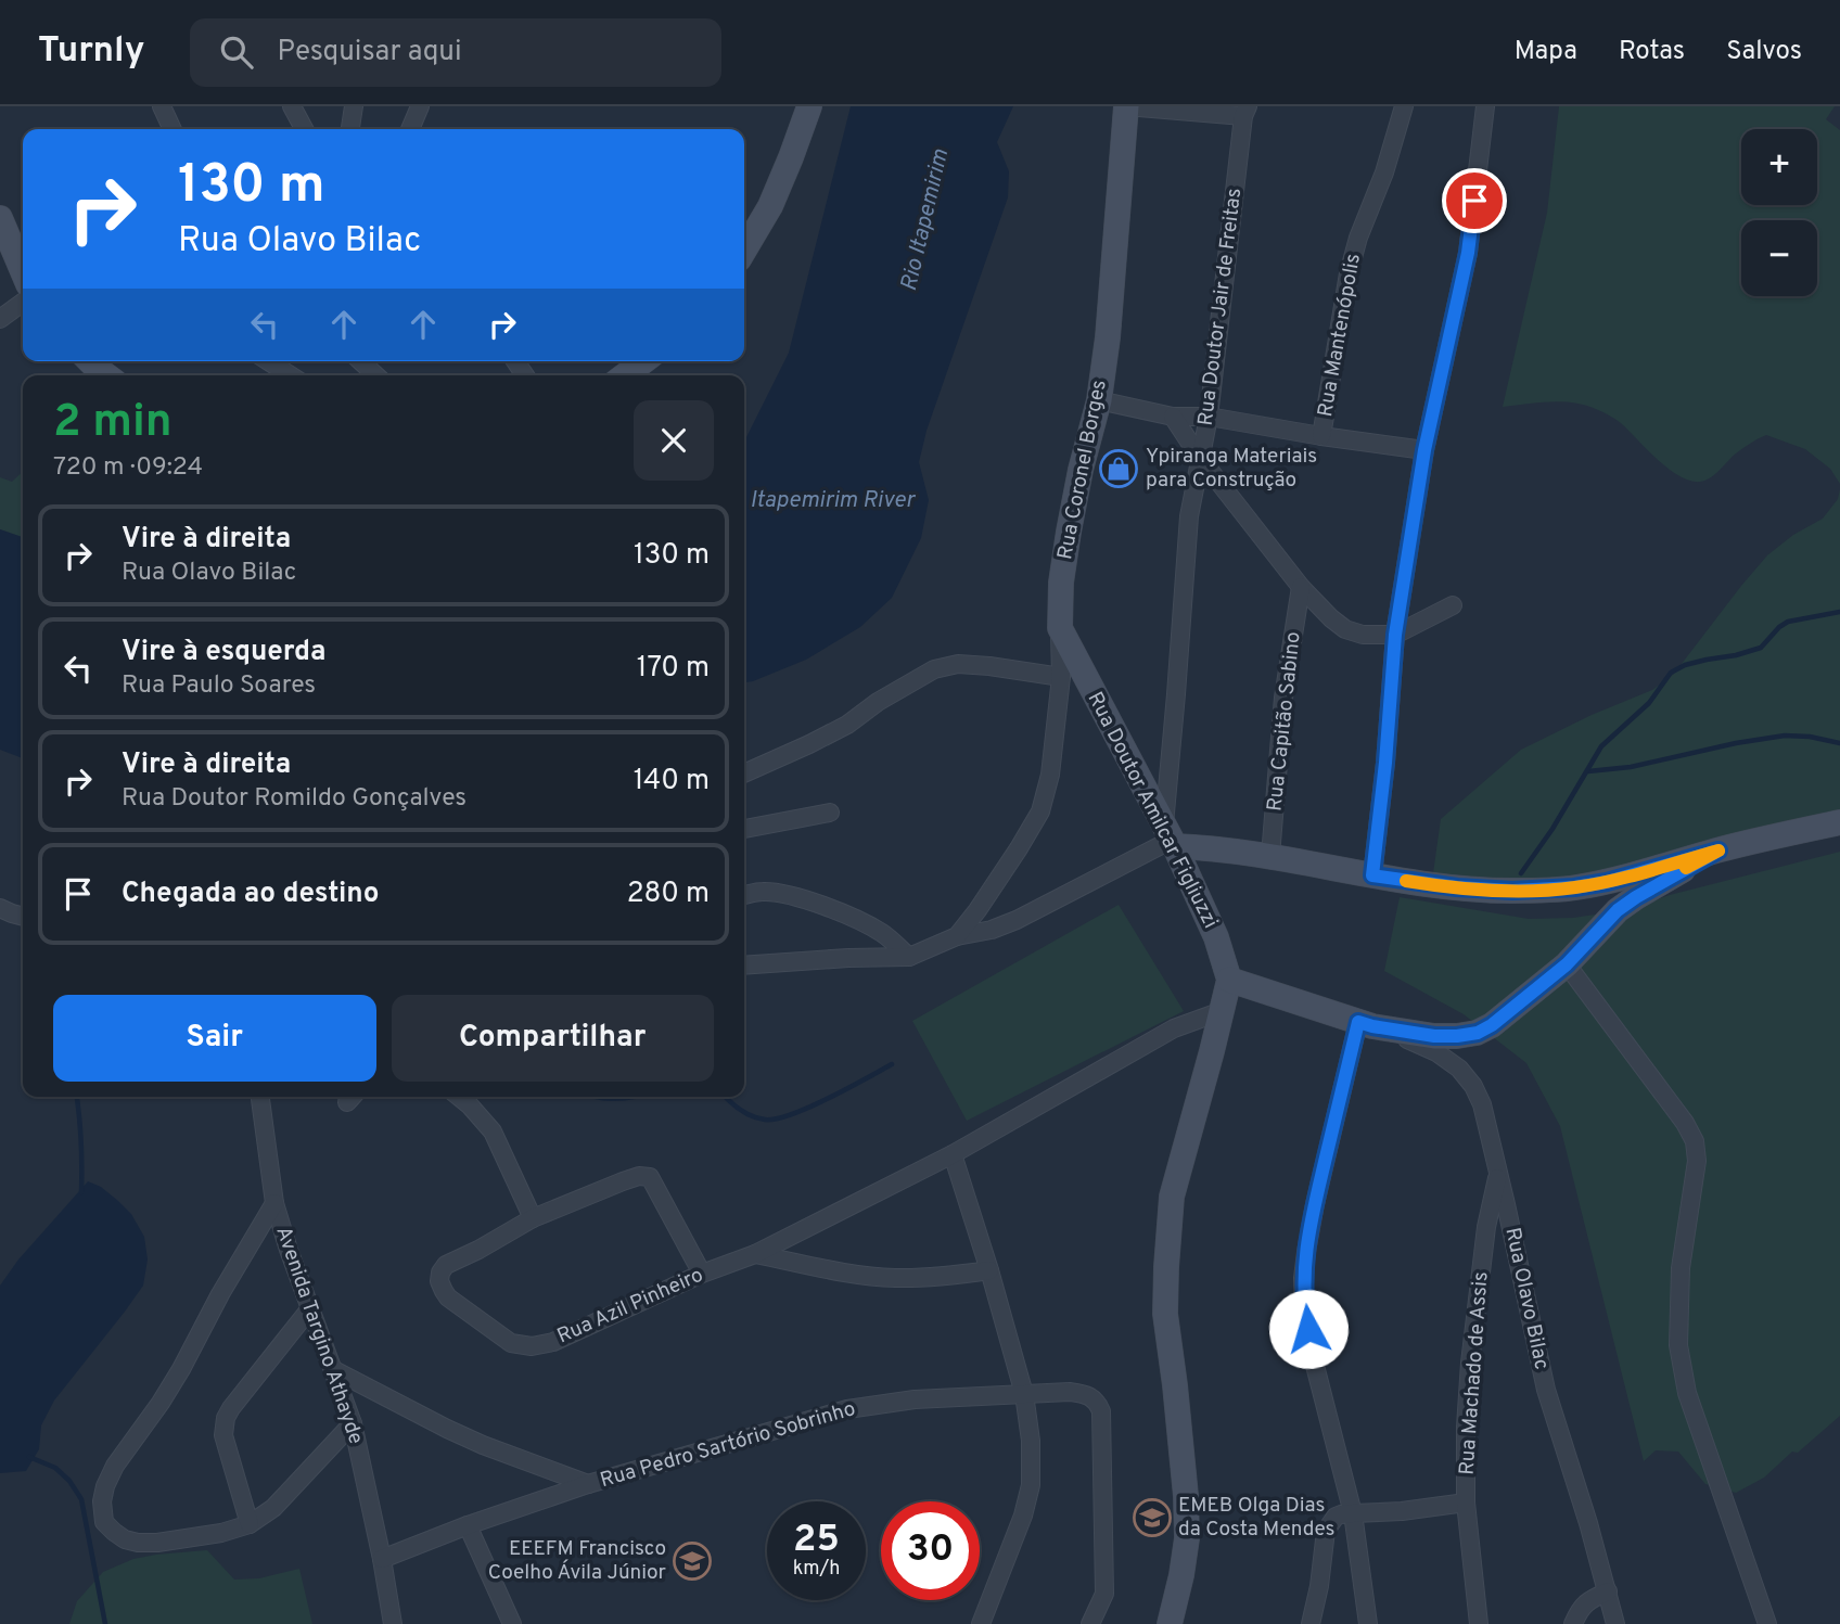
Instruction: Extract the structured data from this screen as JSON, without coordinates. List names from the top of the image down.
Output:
{
  "streets": {
    "street": [
      "Rua Doutor Jair de Freitas",
      "Rua Mantenópolis",
      "Rua Coronel Borges",
      "Rua Capitão Sabino",
      "Rua Doutor Amilcar Figliuzzi",
      "Rua Olavo Bilac",
      "Rua Azil Pinheiro",
      "Avenida Targino Athayde",
      "Rua Machado de Assis",
      "Rua Pedro Sartório Sobrinho"
    ]
  },
  "crossings": [
    ["Rua Doutor Jair de Freitas", "Rua Doutor Amilcar Figliuzzi"],
    ["Rua Coronel Borges", "Rua Doutor Amilcar Figliuzzi"],
    ["Rua Doutor Amilcar Figliuzzi", "Rua Olavo Bilac"],
    ["Rua Olavo Bilac", "Rua Machado de Assis"],
    ["Avenida Targino Athayde", "Rua Pedro Sartório Sobrinho"]
  ],
  "water": ["Rio Itapemirim", "Itapemirim River"],
  "places": {
    "shop": ["Ypiranga Materiais para Construção"],
    "school or university": ["EMEB Olga Dias da Costa Mendes", "EEEFM Francisco Coelho Ávila Júnior"]
  },
  "page": {
    "header": "Turnly",
    "search": "Pesquisar aqui",
    "nav": ["Mapa", "Rotas", "Salvos"],
    "map_buttons": ["+", "−"],
    "turn": ["130 m", "Rua Olavo Bilac"],
    "heading": ["2 min", "720 m · 09:24"],
    "list": [
      {
        "name": "Vire à direita",
        "note": "Rua Olavo Bilac",
        "value": "130 m"
      },
      {
        "name": "Vire à esquerda",
        "note": "Rua Paulo Soares",
        "value": "170 m"
      },
      {
        "name": "Vire à direita",
        "note": "Rua Doutor Romildo Gonçalves",
        "value": "140 m"
      },
      {
        "name": "Chegada ao destino",
        "value": "280 m"
      }
    ],
    "buttons": ["Sair", "Compartilhar"],
    "speed": "25 km/h",
    "limit": "30"
  }
}
